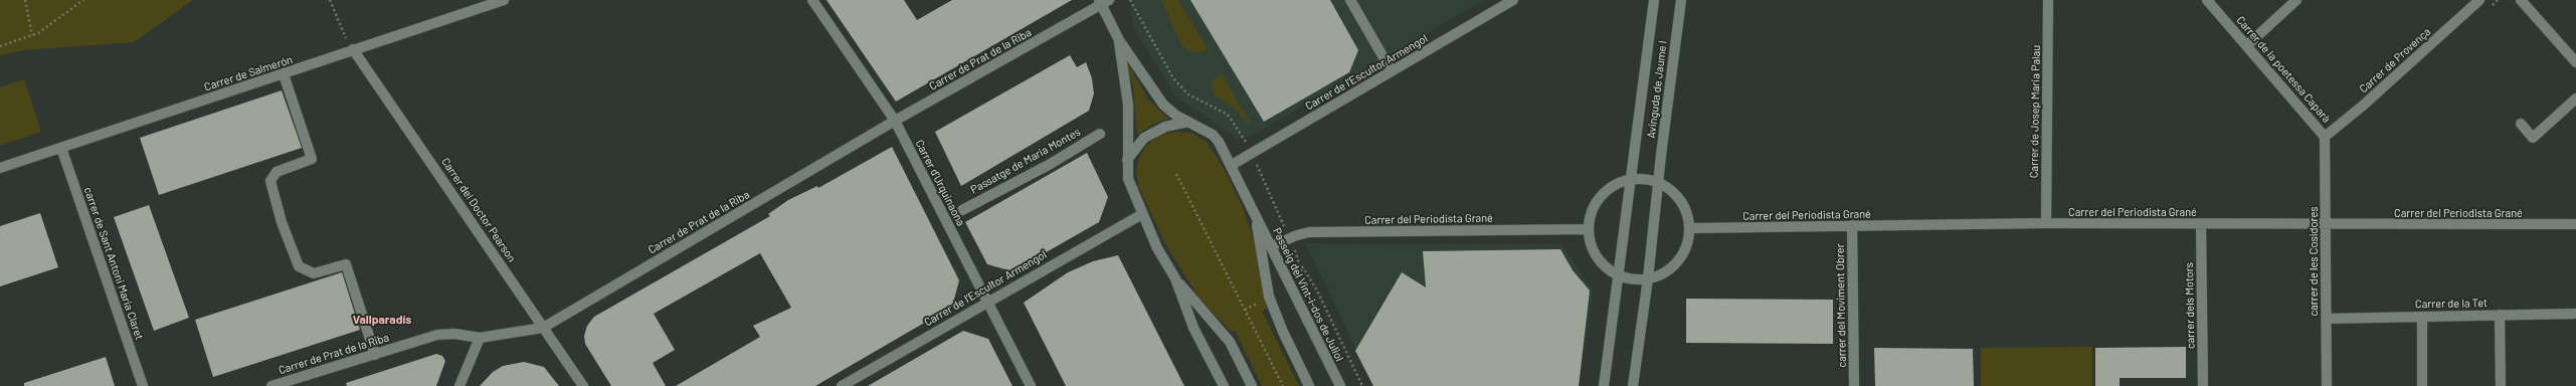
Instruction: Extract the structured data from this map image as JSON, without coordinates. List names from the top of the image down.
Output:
{
  "streets": {
    "street": [
      "Carrer de Prat de la Riba",
      "Carrer de Provença",
      "Carrer de la poetessa Caparà",
      "Carrer de l'Escultor Armengol",
      "Carrer de Salmerón",
      "Avinguda de Jaume I",
      "Carrer de Josep Maria Palau",
      "Passatge de Maria Montes",
      "Carrer d'Urquinaona",
      "Carrer del Doctor Pearson",
      "Carrer del Periodista Grané",
      "carrer de les Cosidores",
      "carrer de Sant Antoni Maria Claret",
      "Passeig del Vint-i-dos de Juliol",
      "Carrer de la Tet",
      "carrer del Moviment Obrer",
      "carrer dels Motors"
    ]
  },
  "crossings": [
    ["Carrer de Prat de la Riba", "Carrer d'Urquinaona"],
    ["Carrer de Prat de la Riba", "Carrer del Doctor Pearson"],
    ["Carrer de Prat de la Riba", "Passeig del Vint-i-dos de Juliol"],
    ["Carrer de Provença", "Carrer de la poetessa Caparà"],
    ["Carrer de Provença", "carrer de les Cosidores"],
    ["Carrer de la poetessa Caparà", "carrer de les Cosidores"],
    ["Carrer de l'Escultor Armengol", "Carrer d'Urquinaona"],
    ["Carrer de l'Escultor Armengol", "Passeig del Vint-i-dos de Juliol"],
    ["Carrer de Salmerón", "Carrer del Doctor Pearson"],
    ["Carrer de Salmerón", "carrer de Sant Antoni Maria Claret"],
    ["Carrer de Josep Maria Palau", "Carrer del Periodista Grané"],
    ["Carrer del Periodista Grané", "carrer de les Cosidores"],
    ["Carrer del Periodista Grané", "Passeig del Vint-i-dos de Juliol"],
    ["Carrer del Periodista Grané", "carrer del Moviment Obrer"],
    ["Carrer del Periodista Grané", "carrer dels Motors"],
    ["carrer de les Cosidores", "Carrer de la Tet"]
  ],
  "districts": ["Vallparadís"]
}
